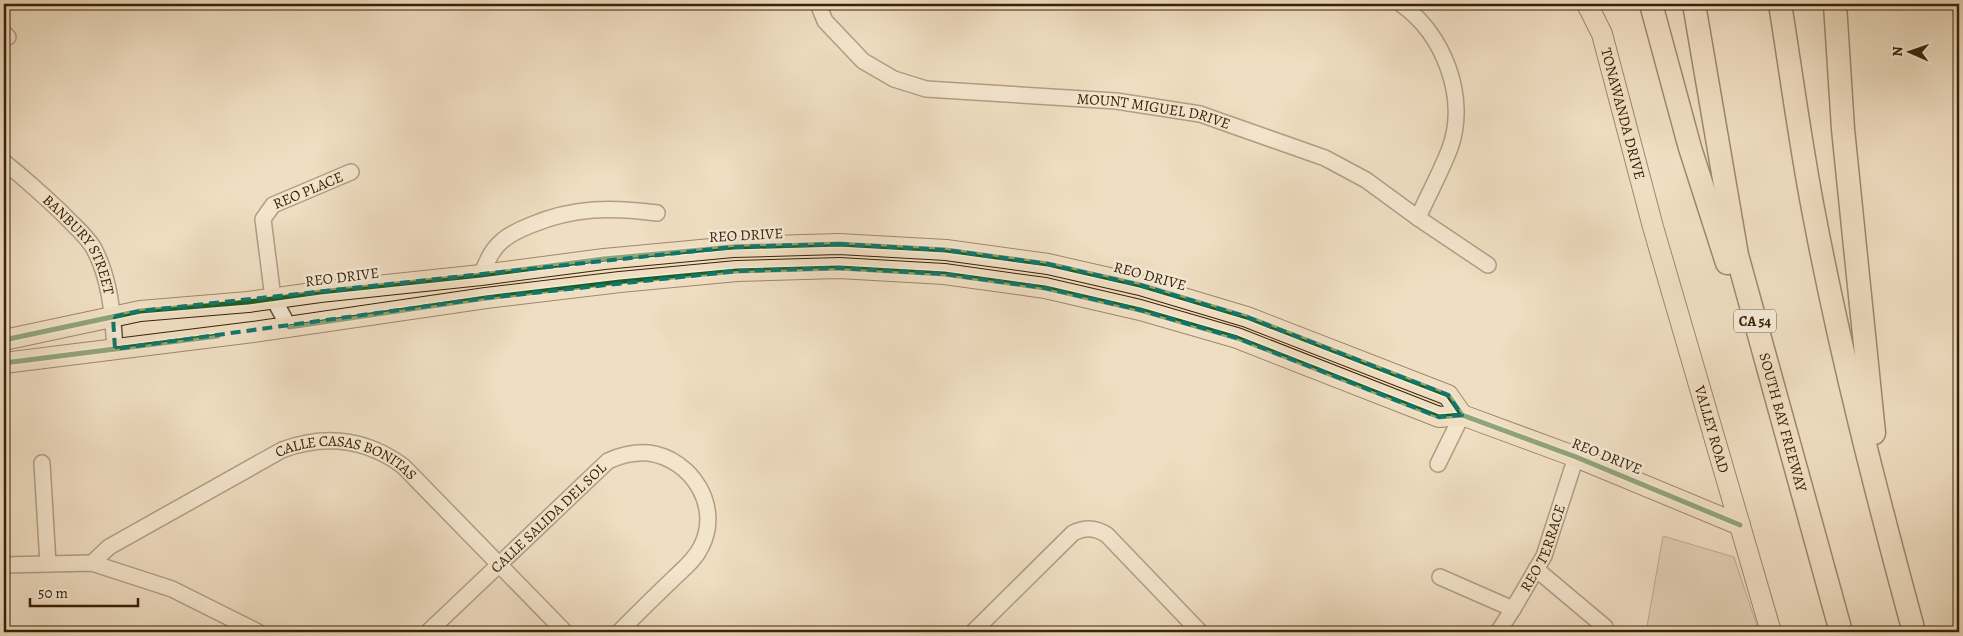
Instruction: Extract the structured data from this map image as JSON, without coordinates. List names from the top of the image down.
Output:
{
  "streets": {
    "highway": ["CA 54", "SOUTH BAY FREEWAY"],
    "main road": ["TONAWANDA DRIVE", "REO DRIVE", "VALLEY ROAD"],
    "street": [
      "MOUNT MIGUEL DRIVE",
      "REO PLACE",
      "BANBURY STREET",
      "CALLE CASAS BONITAS",
      "CALLE SALIDA DEL SOL",
      "REO TERRACE"
    ]
  },
  "crossings": [
    ["TONAWANDA DRIVE", "VALLEY ROAD"],
    ["REO PLACE", "REO DRIVE"],
    ["REO DRIVE", "BANBURY STREET"],
    ["REO DRIVE", "VALLEY ROAD"],
    ["REO DRIVE", "REO TERRACE"],
    ["CALLE CASAS BONITAS", "CALLE SALIDA DEL SOL"]
  ],
  "scale_bar": "50 m",
  "north": "left"
}
